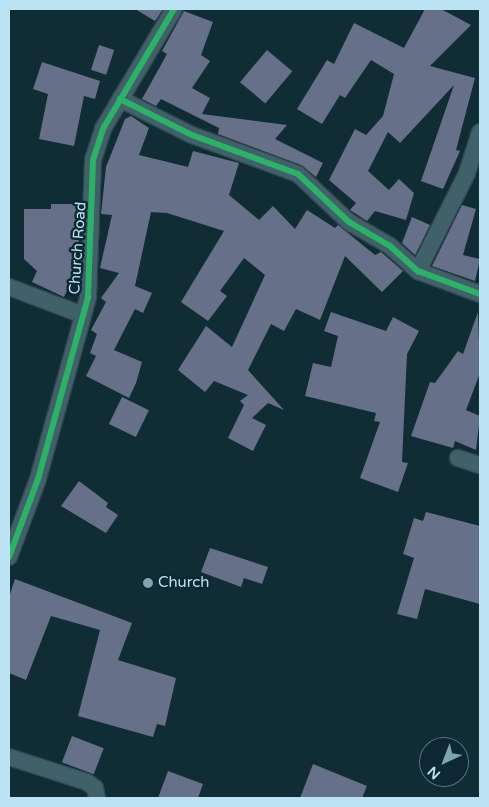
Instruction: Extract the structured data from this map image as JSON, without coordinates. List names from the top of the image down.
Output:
{
  "streets": {
    "street": ["Church Road"]
  },
  "places": ["Church"],
  "north": "bottom left"
}
